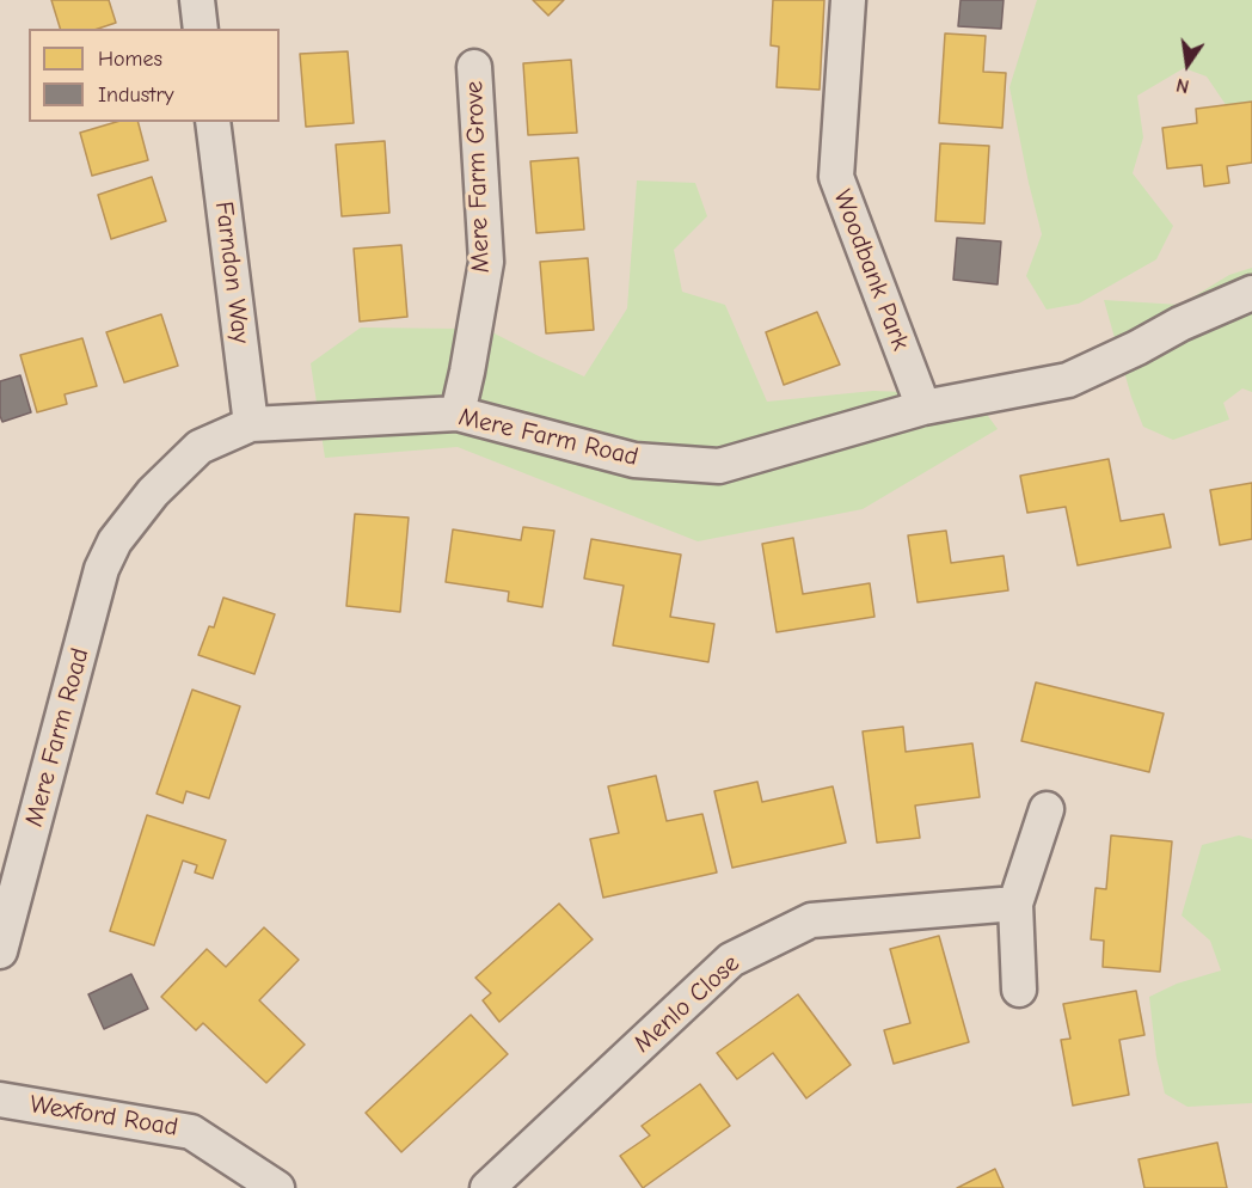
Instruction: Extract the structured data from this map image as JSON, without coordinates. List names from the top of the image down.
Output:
{
  "streets": {
    "street": [
      "Mere Farm Grove",
      "Woodbank Park",
      "Farndon Way",
      "Mere Farm Road",
      "Menlo Close",
      "Wexford Road"
    ]
  },
  "crossings": [
    ["Mere Farm Grove", "Mere Farm Road"],
    ["Woodbank Park", "Mere Farm Road"],
    ["Farndon Way", "Mere Farm Road"]
  ],
  "legend": ["Homes", "Industry"],
  "north": "bottom"
}
